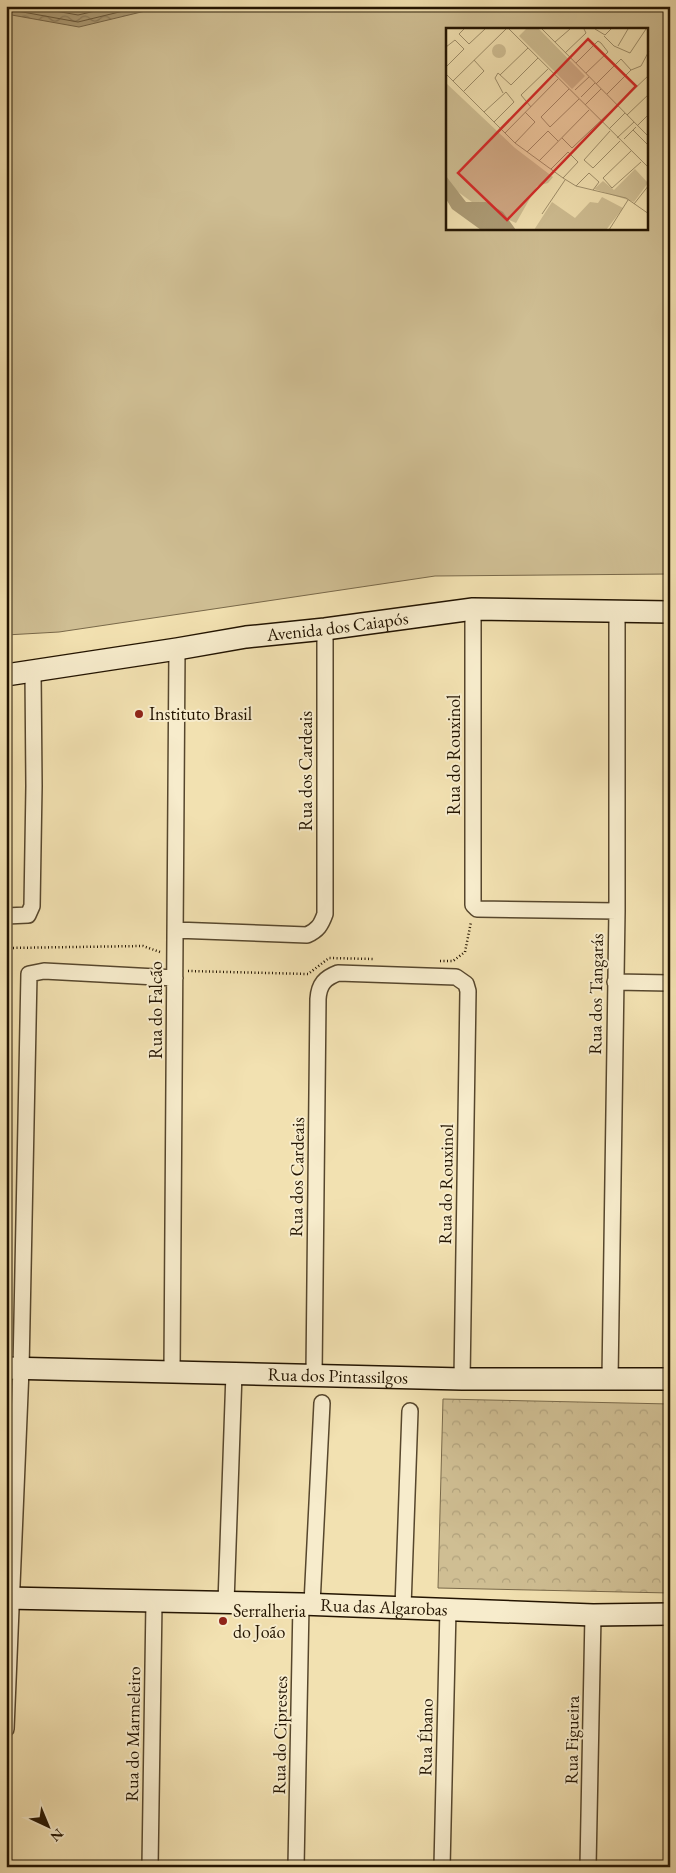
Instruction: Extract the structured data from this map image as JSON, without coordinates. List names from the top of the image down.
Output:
{
  "streets": {
    "street": [
      "Avenida dos Caiapós",
      "Rua do Rouxinol",
      "Rua dos Cardeais",
      "Rua dos Tangarás",
      "Rua do Falcão",
      "Rua dos Pintassilgos",
      "Rua das Algarobas",
      "Rua do Marmeleiro",
      "Rua do Ciprestes",
      "Rua Ébano",
      "Rua Figueira"
    ]
  },
  "crossings": [
    ["Avenida dos Caiapós", "Rua do Rouxinol"],
    ["Avenida dos Caiapós", "Rua dos Cardeais"],
    ["Avenida dos Caiapós", "Rua dos Tangarás"],
    ["Avenida dos Caiapós", "Rua do Falcão"],
    ["Rua do Rouxinol", "Rua dos Cardeais"],
    ["Rua do Rouxinol", "Rua dos Tangarás"],
    ["Rua do Rouxinol", "Rua dos Pintassilgos"],
    ["Rua dos Cardeais", "Rua do Falcão"],
    ["Rua dos Cardeais", "Rua dos Pintassilgos"],
    ["Rua dos Tangarás", "Rua dos Pintassilgos"],
    ["Rua do Falcão", "Rua dos Pintassilgos"],
    ["Rua das Algarobas", "Rua do Marmeleiro"],
    ["Rua das Algarobas", "Rua do Ciprestes"],
    ["Rua das Algarobas", "Rua Ébano"],
    ["Rua das Algarobas", "Rua Figueira"]
  ],
  "places": ["Instituto Brasil", "Serralheria do João"],
  "north": "bottom right"
}
